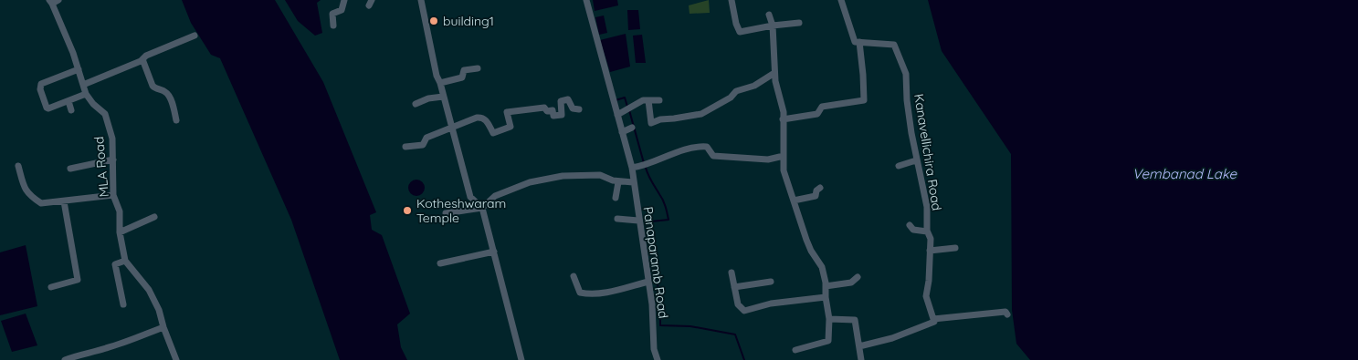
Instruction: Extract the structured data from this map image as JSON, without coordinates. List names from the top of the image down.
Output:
{
  "streets": {
    "street": ["Kanavellichira Road", "MLA Road", "Panaparamb Road"]
  },
  "water": ["Vembanad Lake"],
  "places": ["building1", "Kotheshwaram Temple"]
}
